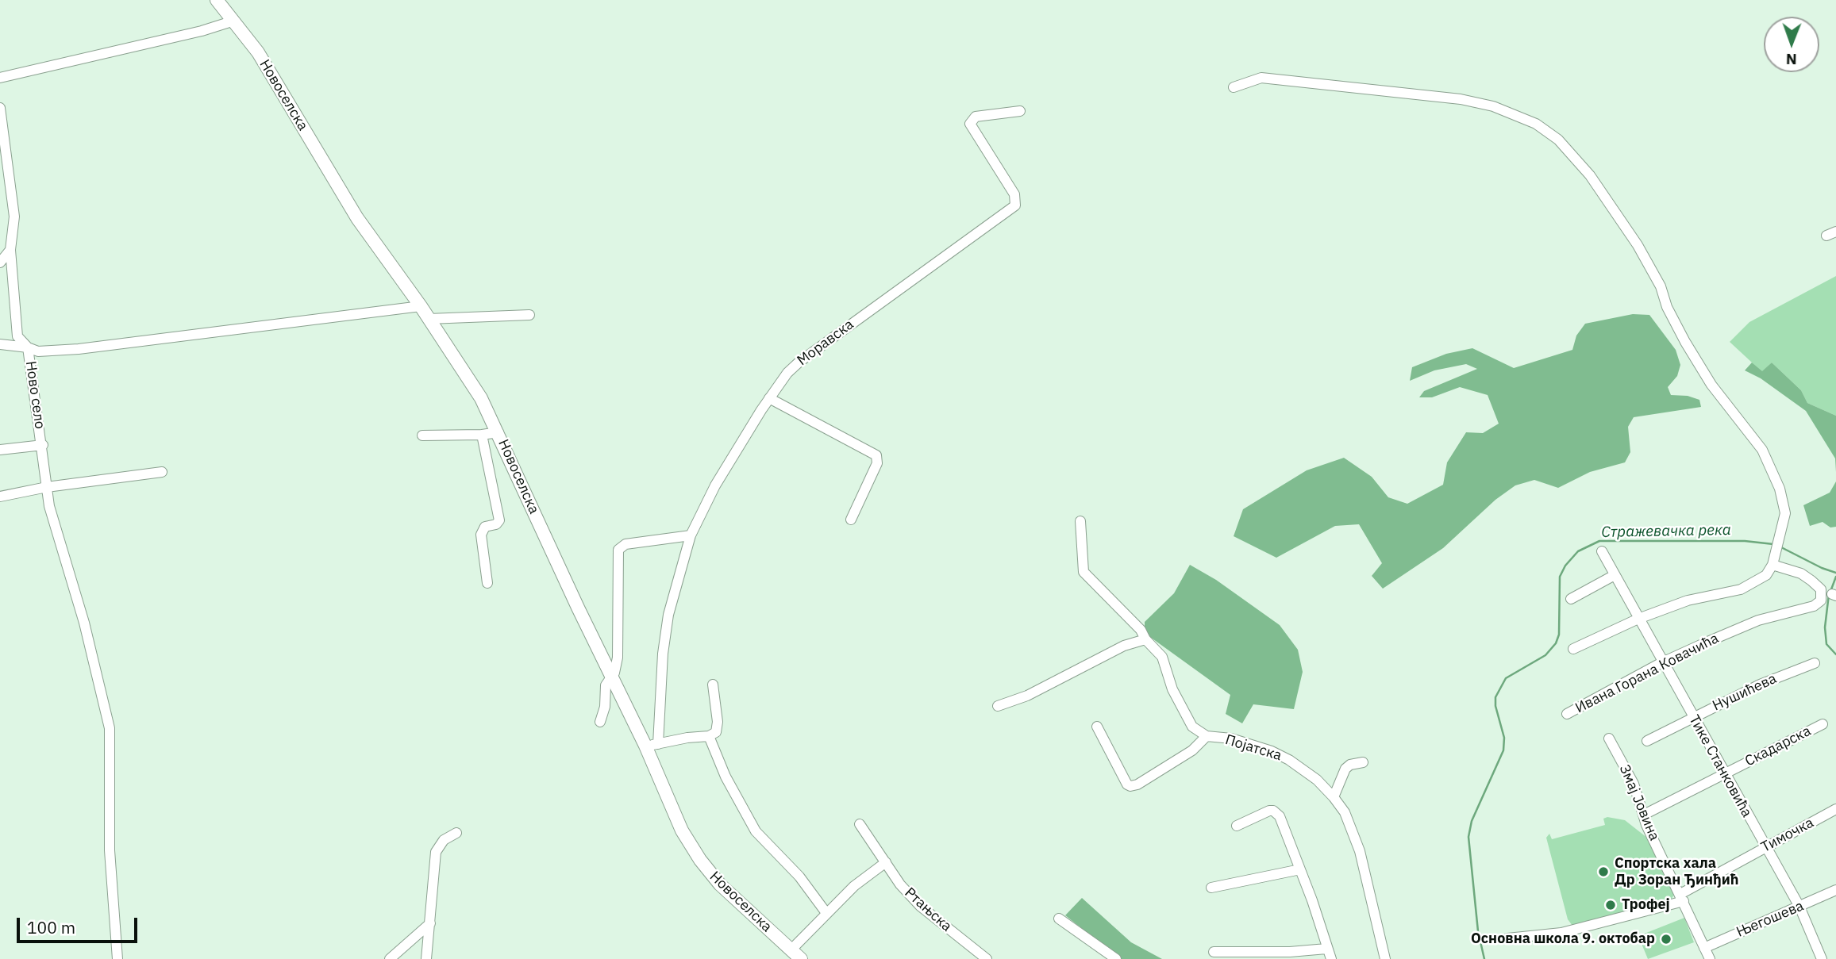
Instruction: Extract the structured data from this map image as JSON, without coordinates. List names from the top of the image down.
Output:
{
  "streets": {
    "street": [
      "Новоселска",
      "Моравска",
      "Ново село",
      "Ивана Горана Ковачића",
      "Нушићева",
      "Скадарска",
      "Појатска",
      "Тике Станковића",
      "Змај Јовина",
      "Тимочка",
      "Ртањска",
      "Његошева"
    ]
  },
  "crossings": [
    ["Новоселска", "Моравска"],
    ["Ивана Горана Ковачића", "Тике Станковића"],
    ["Нушићева", "Тике Станковића"],
    ["Скадарска", "Тике Станковића"],
    ["Скадарска", "Змај Јовина"],
    ["Тике Станковића", "Тимочка"],
    ["Тике Станковића", "Његошева"],
    ["Змај Јовина", "Тимочка"],
    ["Змај Јовина", "Његошева"]
  ],
  "water": ["Стражевачка река"],
  "places": ["Спортска хала Др Зоран Ђинђић", "Трофеј", "Основна школа 9. октобар"],
  "scale_bar": "100 m",
  "north": "bottom"
}
